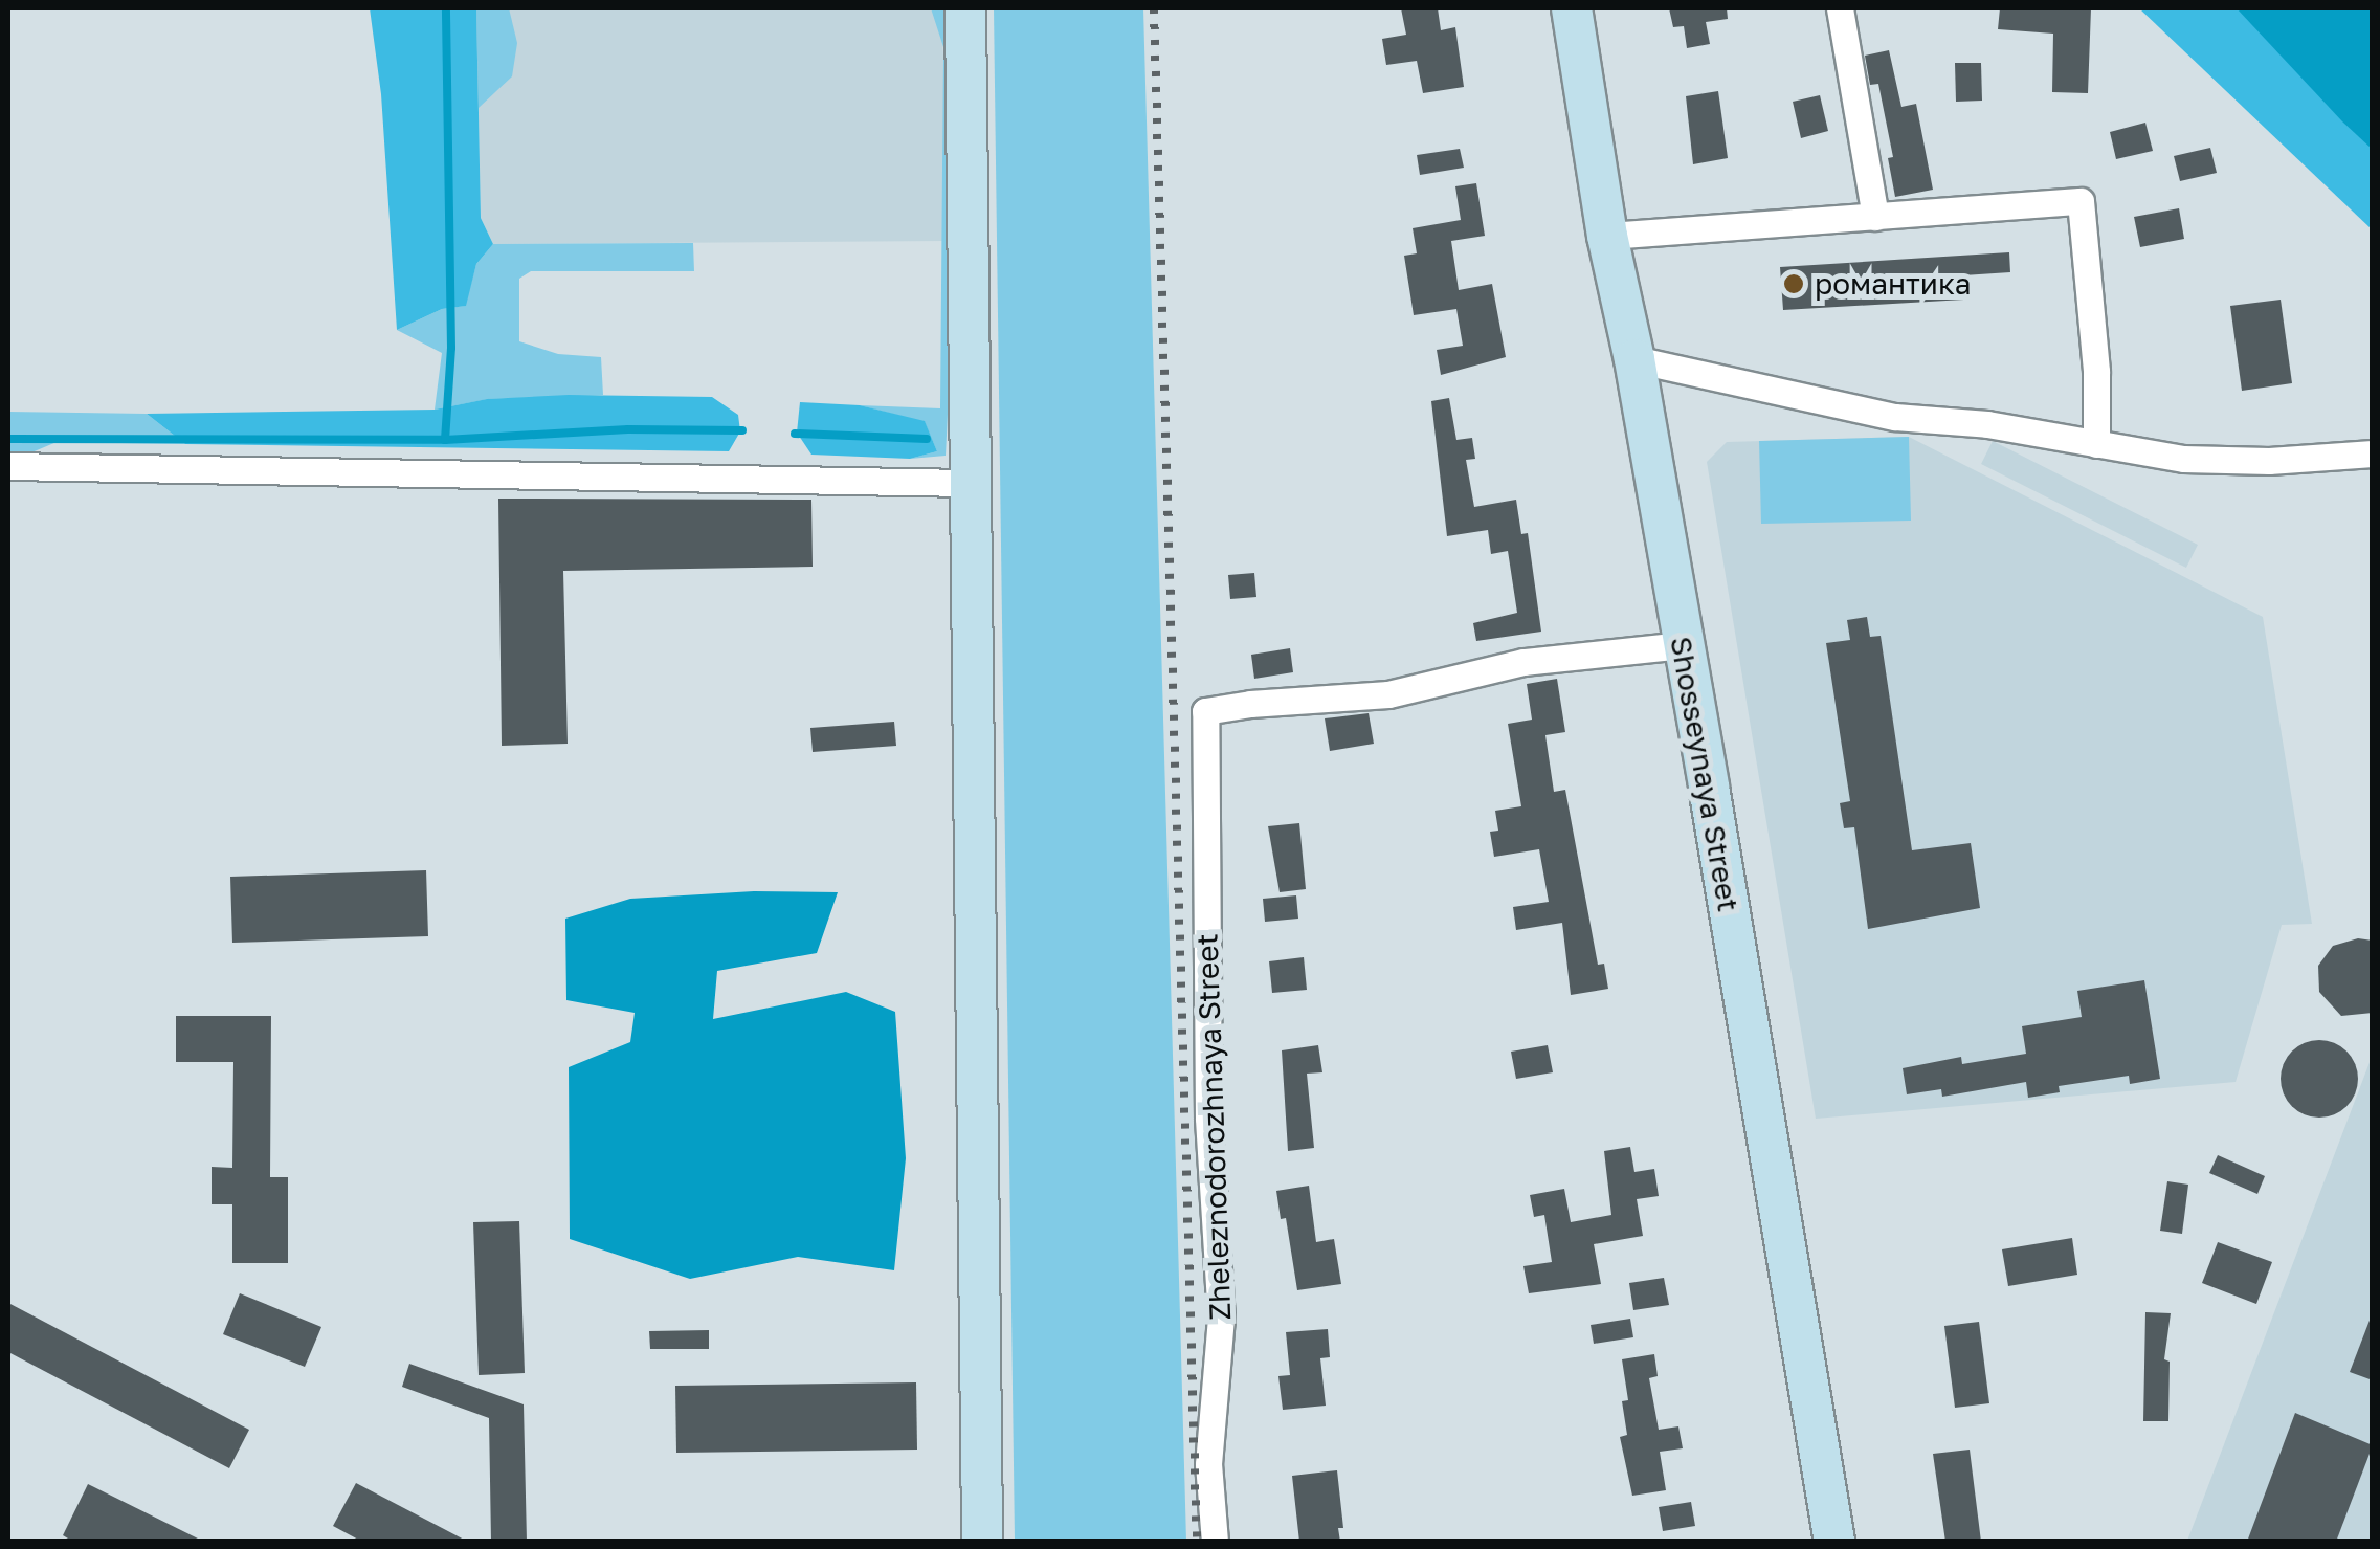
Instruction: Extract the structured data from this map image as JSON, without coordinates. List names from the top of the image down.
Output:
{
  "streets": {
    "street": ["Shosseynaya Street", "Zheleznodorozhnaya Street"]
  },
  "crossings": [
    ["Shosseynaya Street", "Zheleznodorozhnaya Street"]
  ],
  "places": ["романтика"]
}
